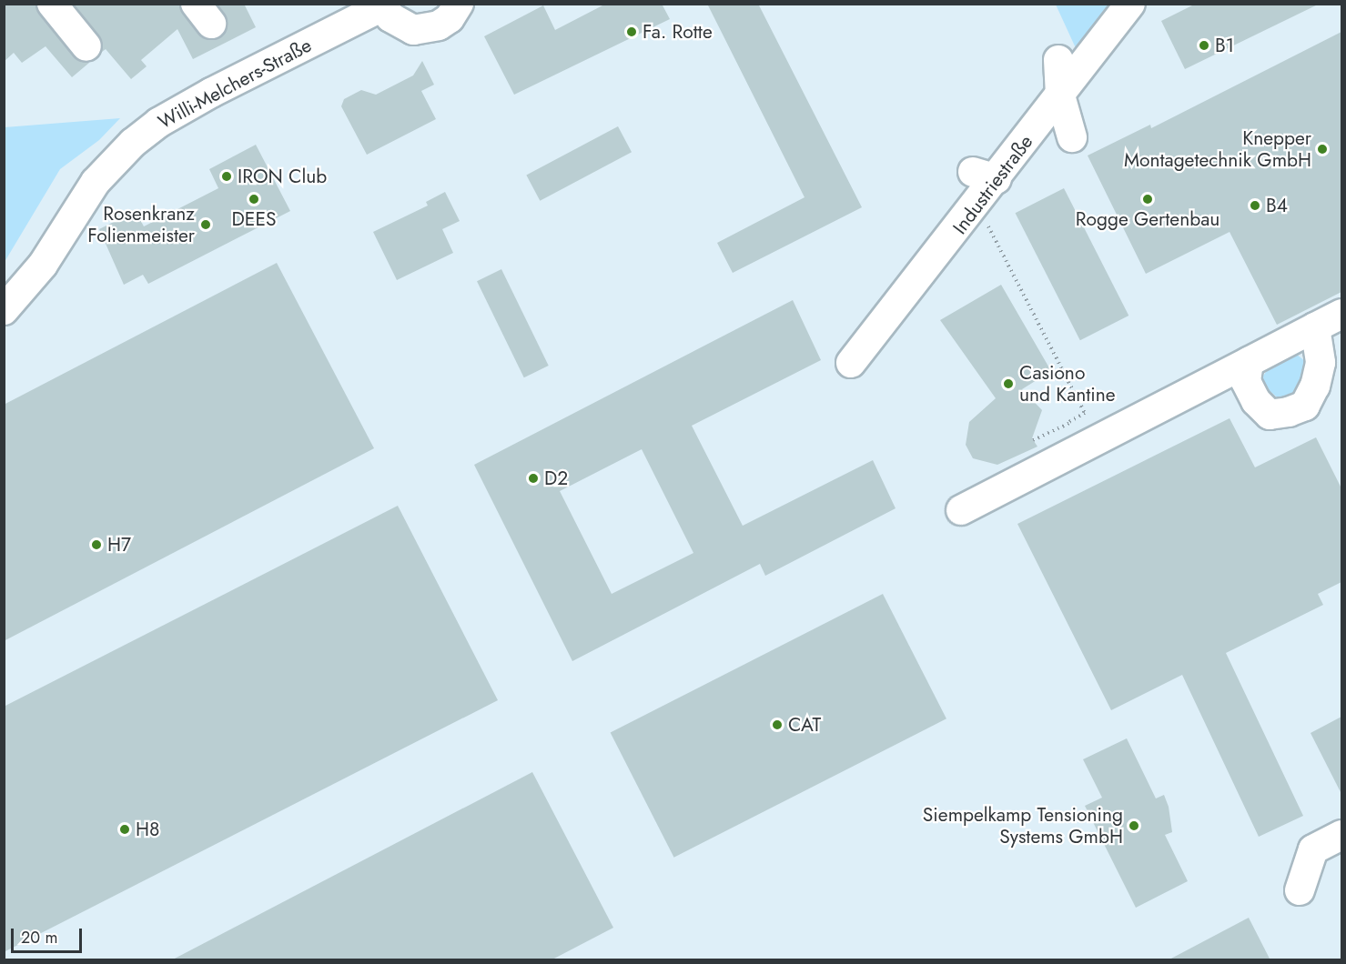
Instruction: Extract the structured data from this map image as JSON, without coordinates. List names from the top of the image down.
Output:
{
  "streets": {
    "street": ["Willi-Melchers-Straße", "Industriestraße"]
  },
  "places": [
    "Fa. Rotte",
    "B1",
    "Knepper Montagetechnik GmbH",
    "IRON Club",
    "DEES",
    "Rogge Gertenbau",
    "B4",
    "Rosenkranz Folienmeister",
    "Casiono und Kantine",
    "D2",
    "H7",
    "CAT",
    "Siempelkamp Tensioning Systems GmbH",
    "H8"
  ],
  "scale_bar": "20 m"
}
